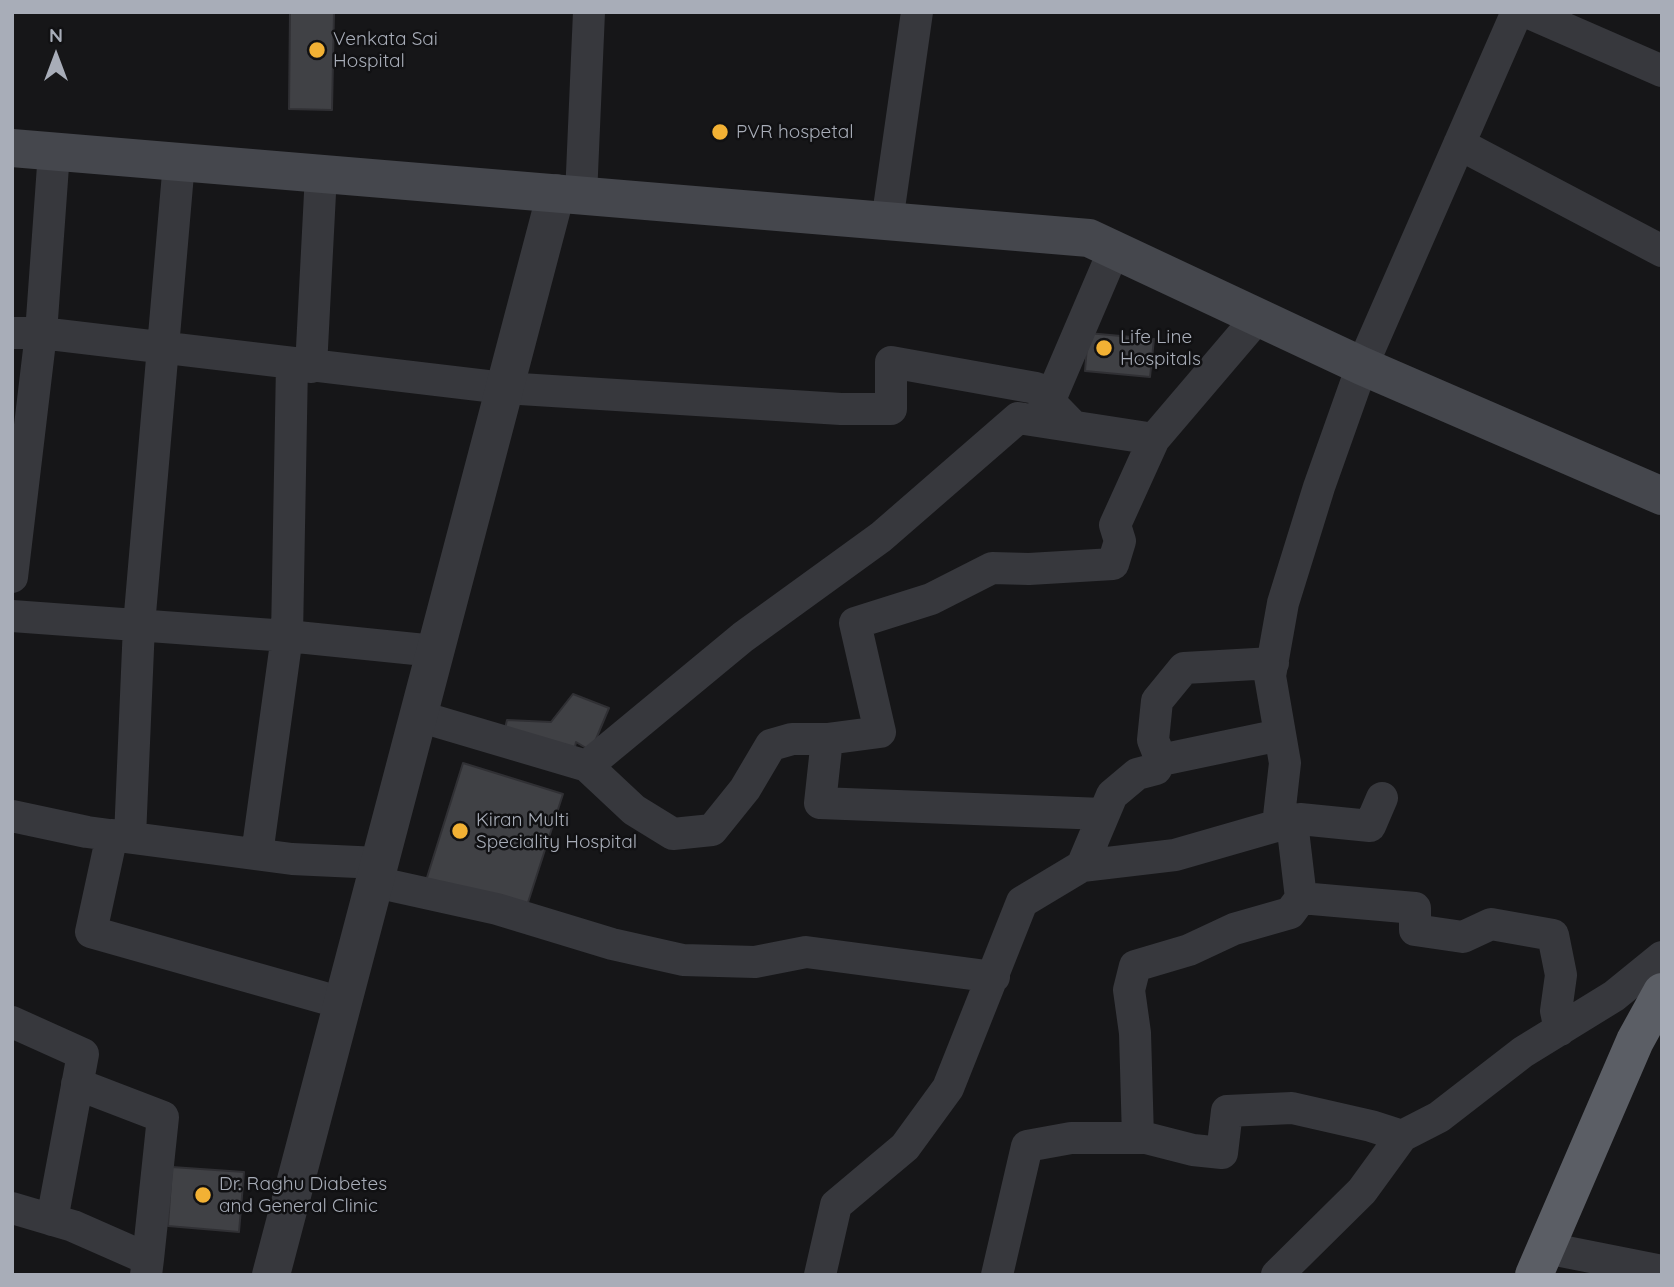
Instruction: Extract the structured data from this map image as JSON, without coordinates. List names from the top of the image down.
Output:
{
  "places": [
    "Venkata Sai Hospital",
    "PVR hospetal",
    "Life Line Hospitals",
    "Kiran Multi Speciality Hospital",
    "Dr. Raghu Diabetes and General Clinic"
  ],
  "north": "top"
}
